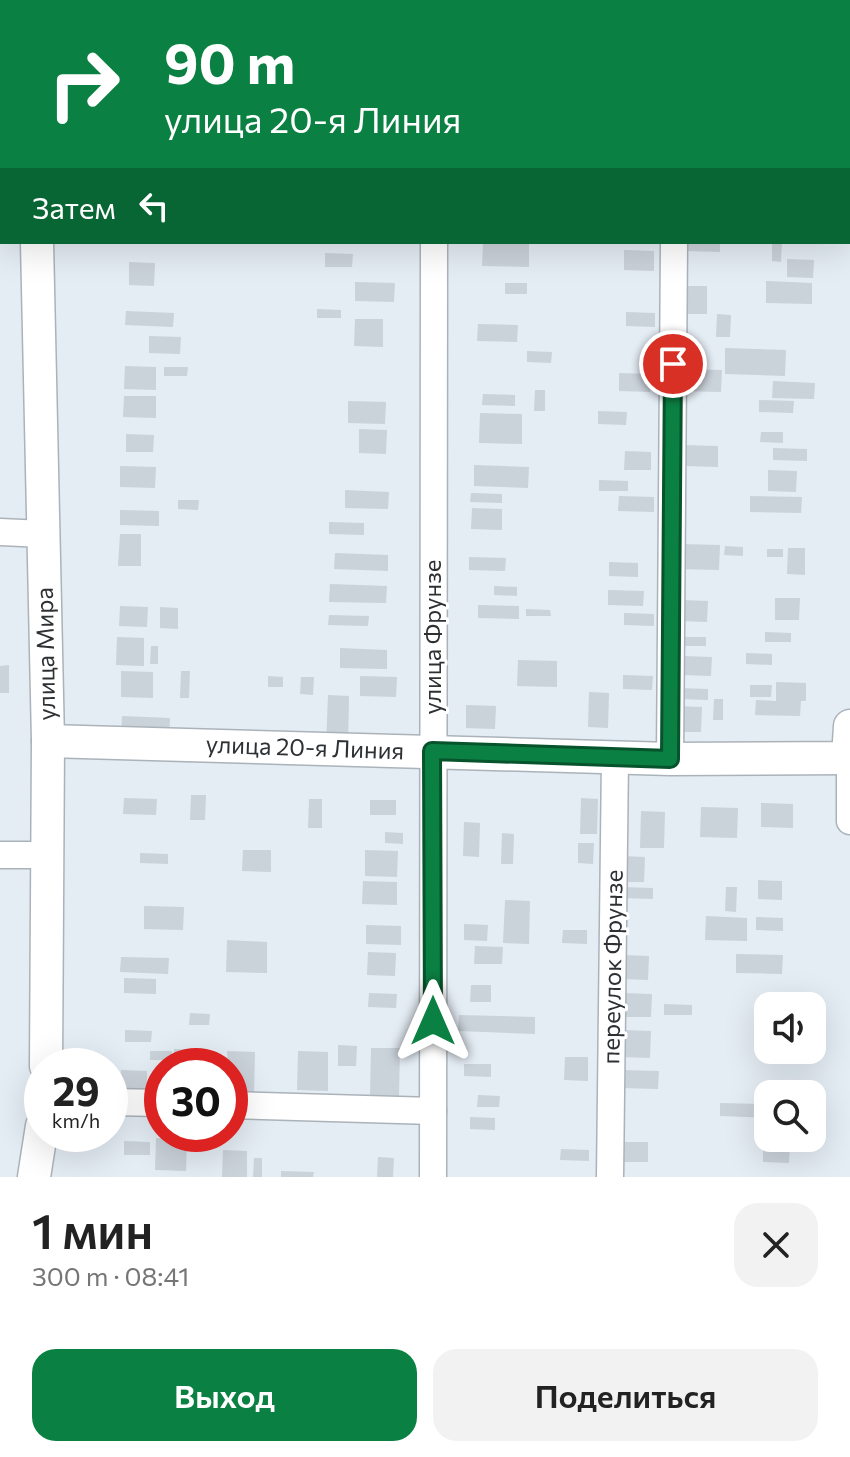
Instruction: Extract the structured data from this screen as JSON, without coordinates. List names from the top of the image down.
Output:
{
  "streets": {
    "main road": ["улица Мира", "улица 20-я Линия"],
    "street": ["улица Фрунзе", "переулок Фрунзе"]
  },
  "crossings": [
    ["улица Фрунзе", "улица 20-я Линия"],
    ["улица Мира", "улица 20-я Линия"],
    ["улица 20-я Линия", "переулок Фрунзе"]
  ],
  "page": {
    "turn": ["90 m", "улица 20-я Линия"],
    "then": "Затем",
    "speed": "29 km/h",
    "limit": "30",
    "heading": ["1 мин", "300 m · 08:41"],
    "buttons": ["Выход", "Поделиться"]
  }
}
